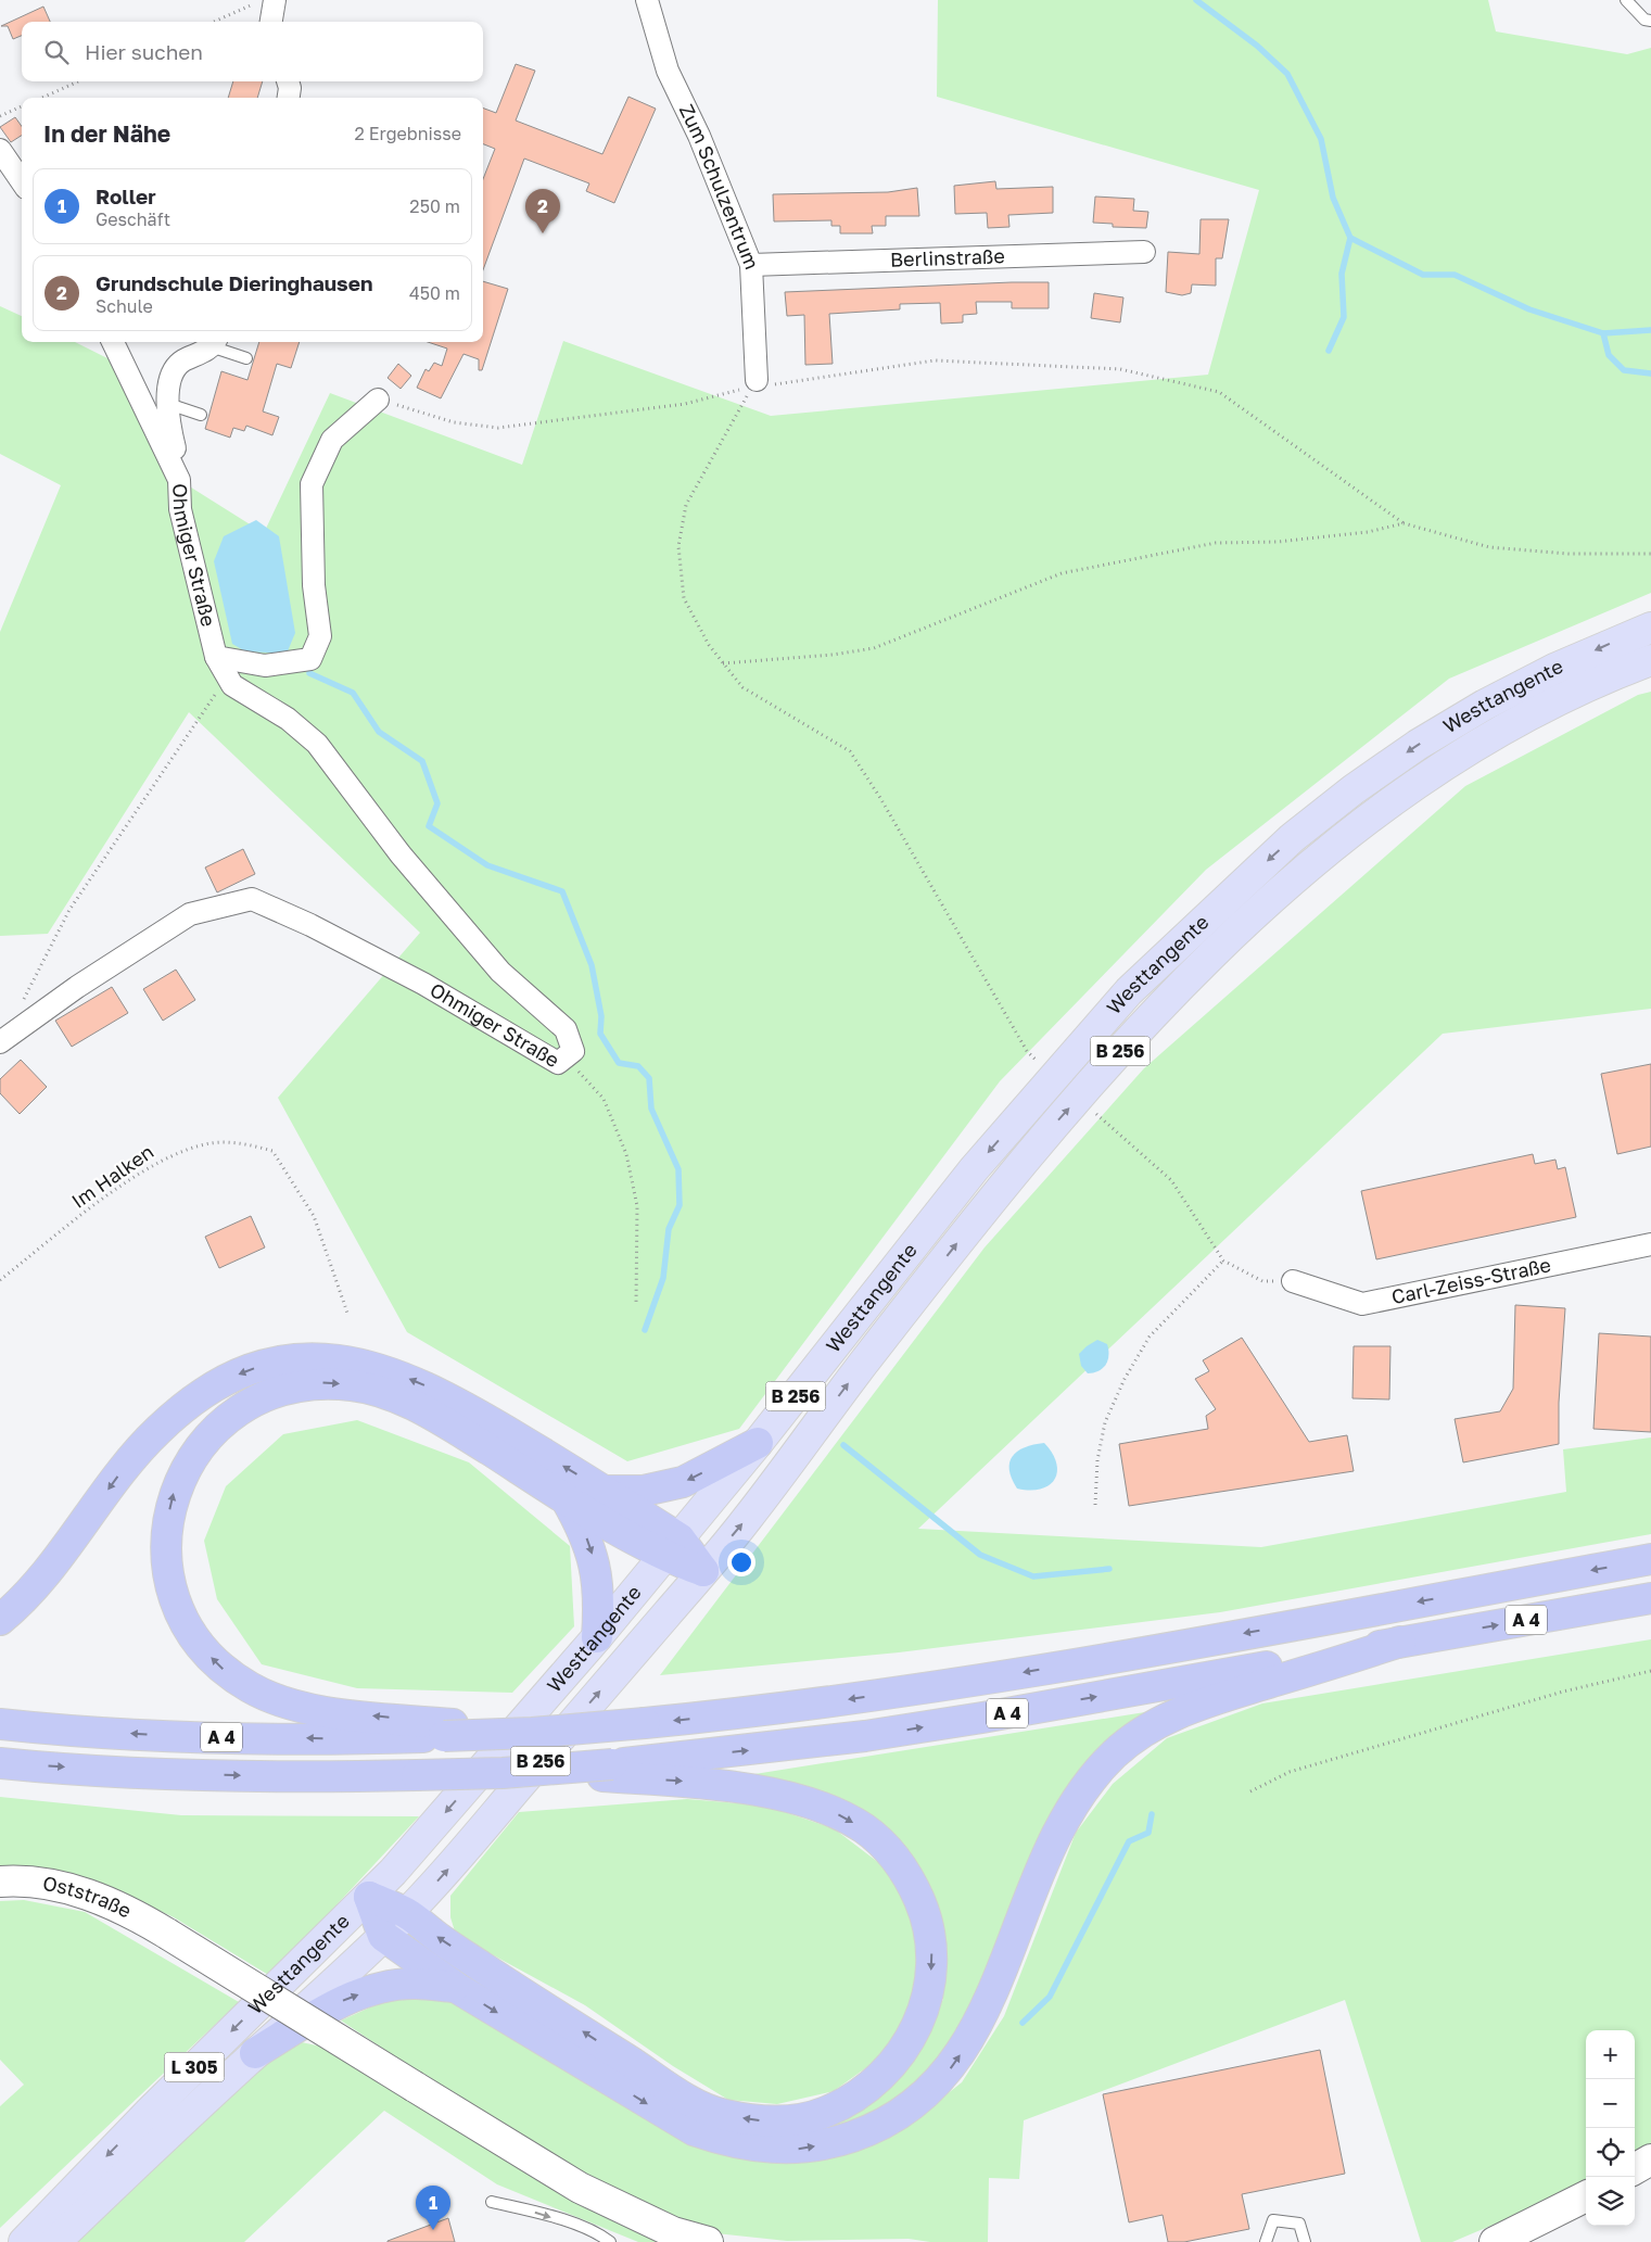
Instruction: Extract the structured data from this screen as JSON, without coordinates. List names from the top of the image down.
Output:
{
  "streets": {
    "highway": ["A 4"],
    "main road": ["Westtangente", "B 256", "L 305"],
    "street": [
      "Zum Schulzentrum",
      "Berlinstraße",
      "Ohmiger Straße",
      "Carl-Zeiss-Straße",
      "Oststraße"
    ],
    "path": ["Im Halken"]
  },
  "crossings": [
    ["Zum Schulzentrum", "Berlinstraße"]
  ],
  "page": {
    "search": "Hier suchen",
    "heading": ["In der Nähe", "2 Ergebnisse"],
    "list": [
      {
        "mark": "1",
        "name": "Roller",
        "note": "Geschäft",
        "value": "250 m"
      },
      {
        "mark": "2",
        "name": "Grundschule Dieringhausen",
        "note": "Schule",
        "value": "450 m"
      }
    ],
    "pins": ["2", "1"],
    "map_buttons": ["+", "−"]
  }
}
